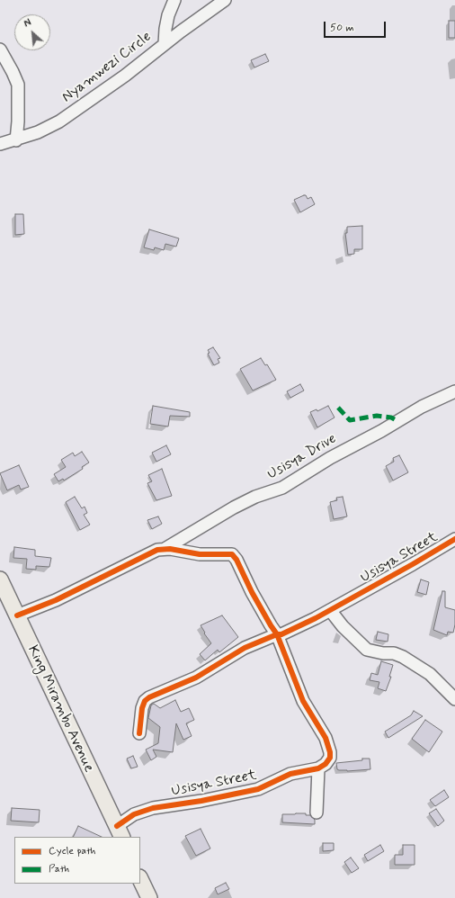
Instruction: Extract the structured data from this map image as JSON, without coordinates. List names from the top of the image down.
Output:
{
  "streets": {
    "main road": ["King Mirambo Avenue"],
    "street": ["Nyamwezi Circle", "Usisya Drive", "Usisya Street"]
  },
  "crossings": [
    ["Usisya Street", "King Mirambo Avenue"]
  ],
  "legend": ["Cycle path", "Path"],
  "scale_bar": "50 m",
  "north": "top left"
}
